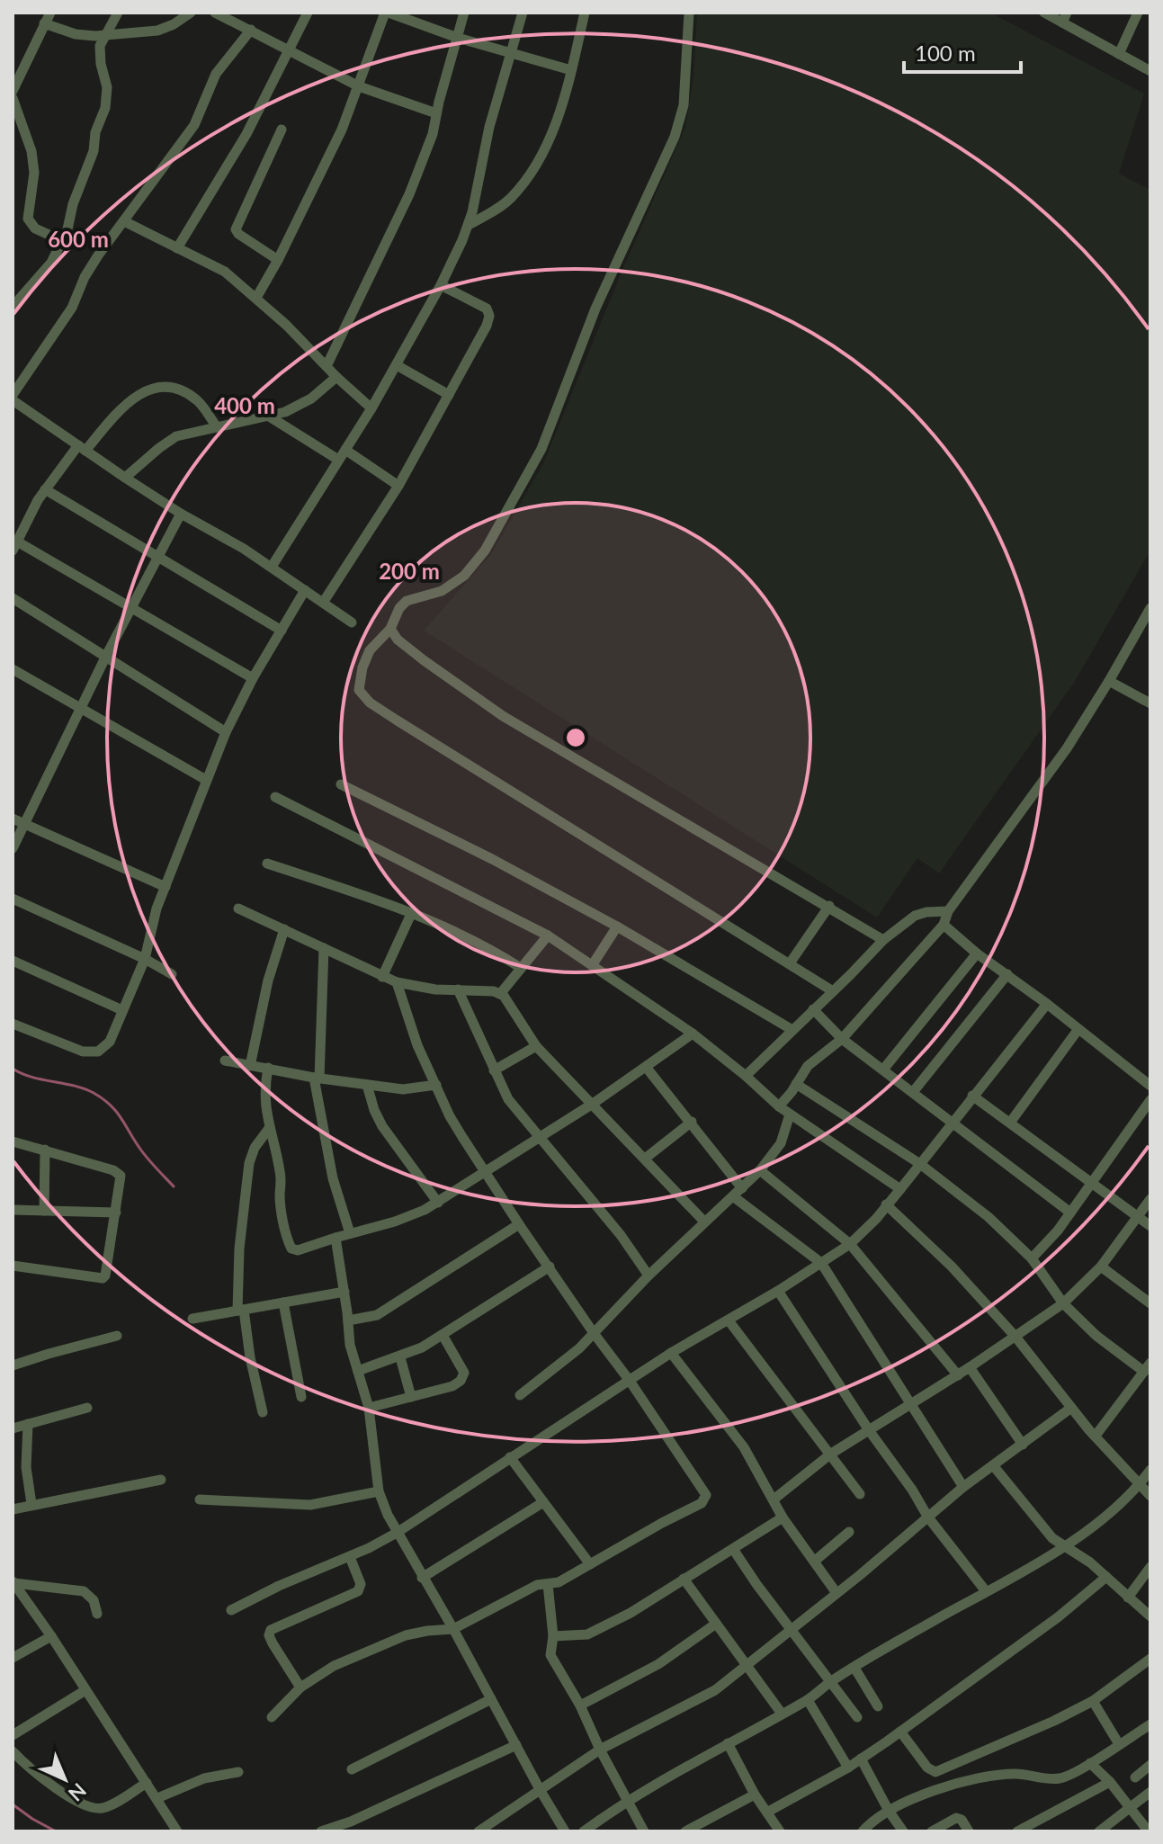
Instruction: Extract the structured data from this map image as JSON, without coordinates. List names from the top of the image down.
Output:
{
  "scale_bar": "100 m",
  "north": "bottom right",
  "rings": ["600 m", "400 m", "200 m"]
}
